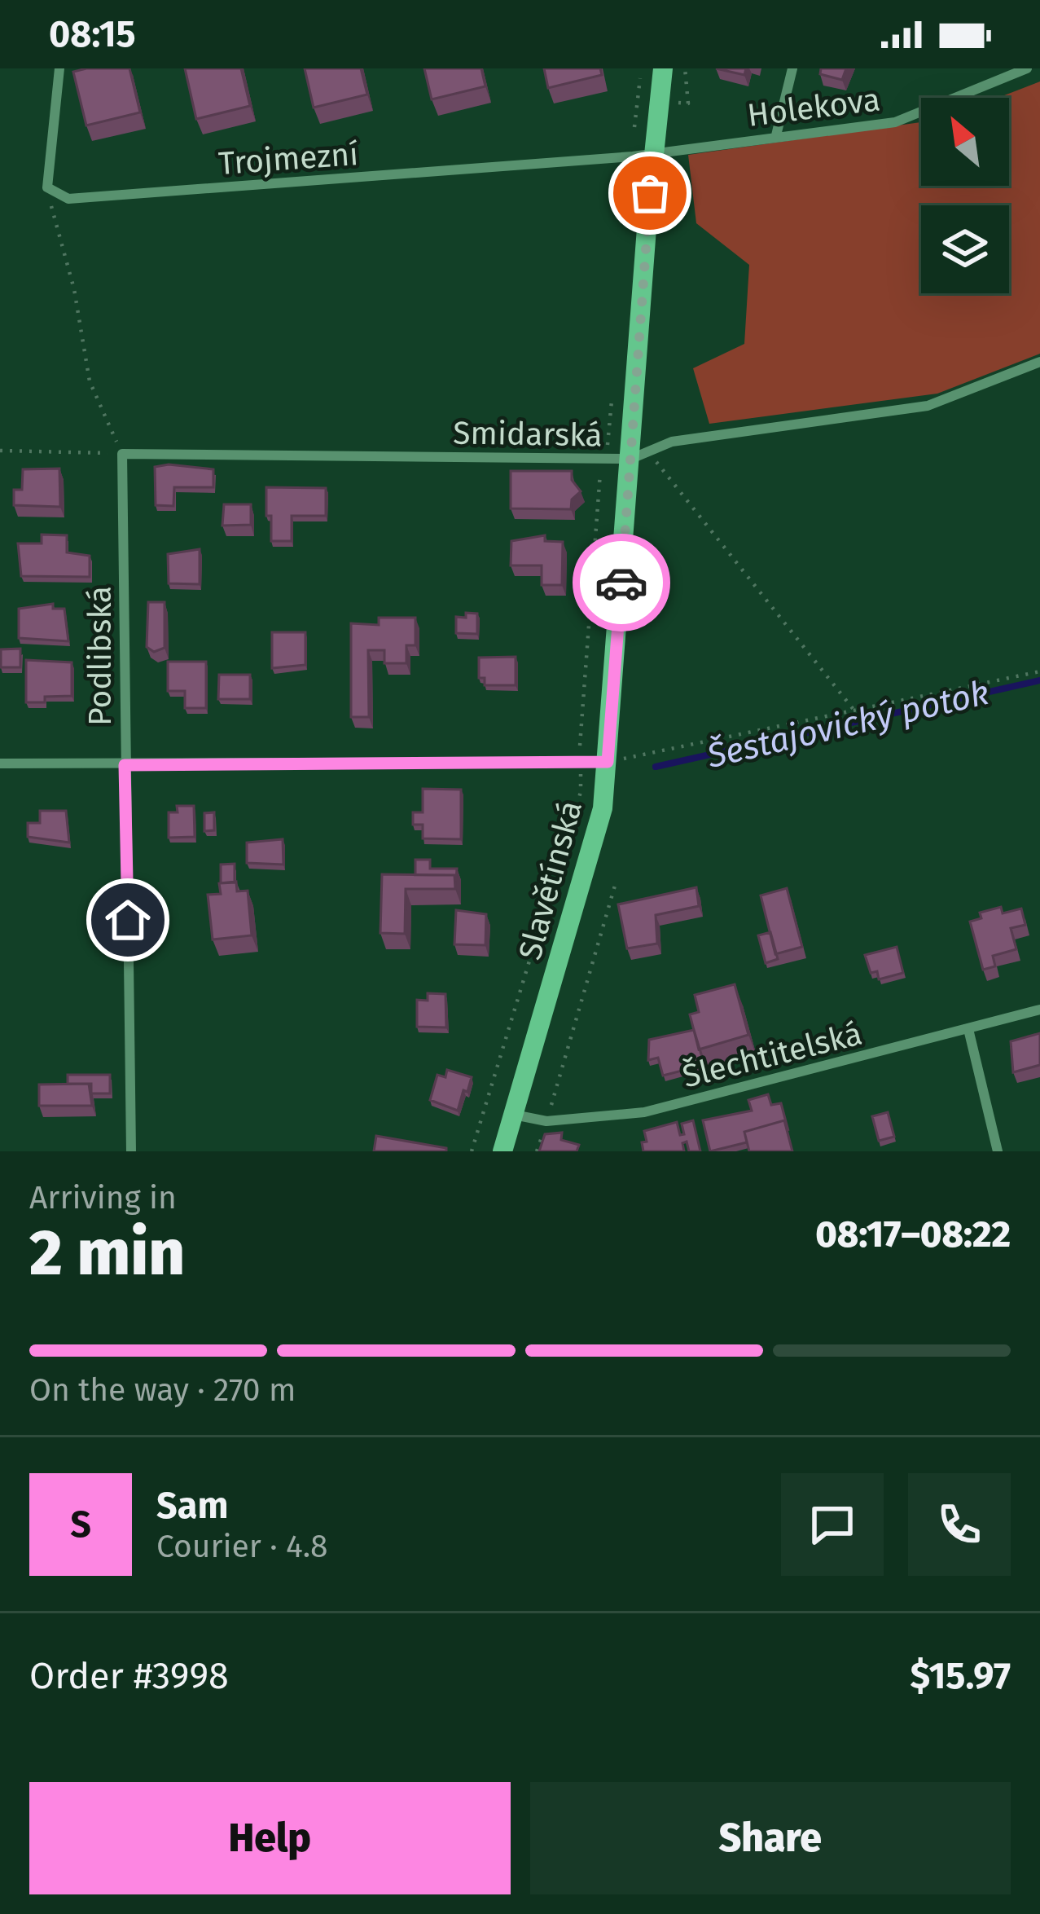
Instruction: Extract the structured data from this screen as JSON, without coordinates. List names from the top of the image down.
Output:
{
  "streets": {
    "street": [
      "Holekova",
      "Trojmezní",
      "Smidarská",
      "Podlibská",
      "Slavětínská",
      "Šlechtitelská"
    ]
  },
  "crossings": [
    ["Holekova", "Trojmezní"],
    ["Holekova", "Slavětínská"],
    ["Trojmezní", "Slavětínská"],
    ["Smidarská", "Podlibská"],
    ["Smidarská", "Slavětínská"],
    ["Slavětínská", "Šlechtitelská"]
  ],
  "water": ["Šestajovický potok"],
  "north": "top left",
  "page": {
    "status": "08:15",
    "heading": ["2 min", "Arriving in", "08:17–08:22"],
    "panel": [
      "Sam",
      "Courier · 4.8",
      "Order #3998",
      "$15.97"
    ],
    "bar": "On the way · 270 m",
    "round": "S",
    "buttons": ["Help", "Share"]
  }
}
